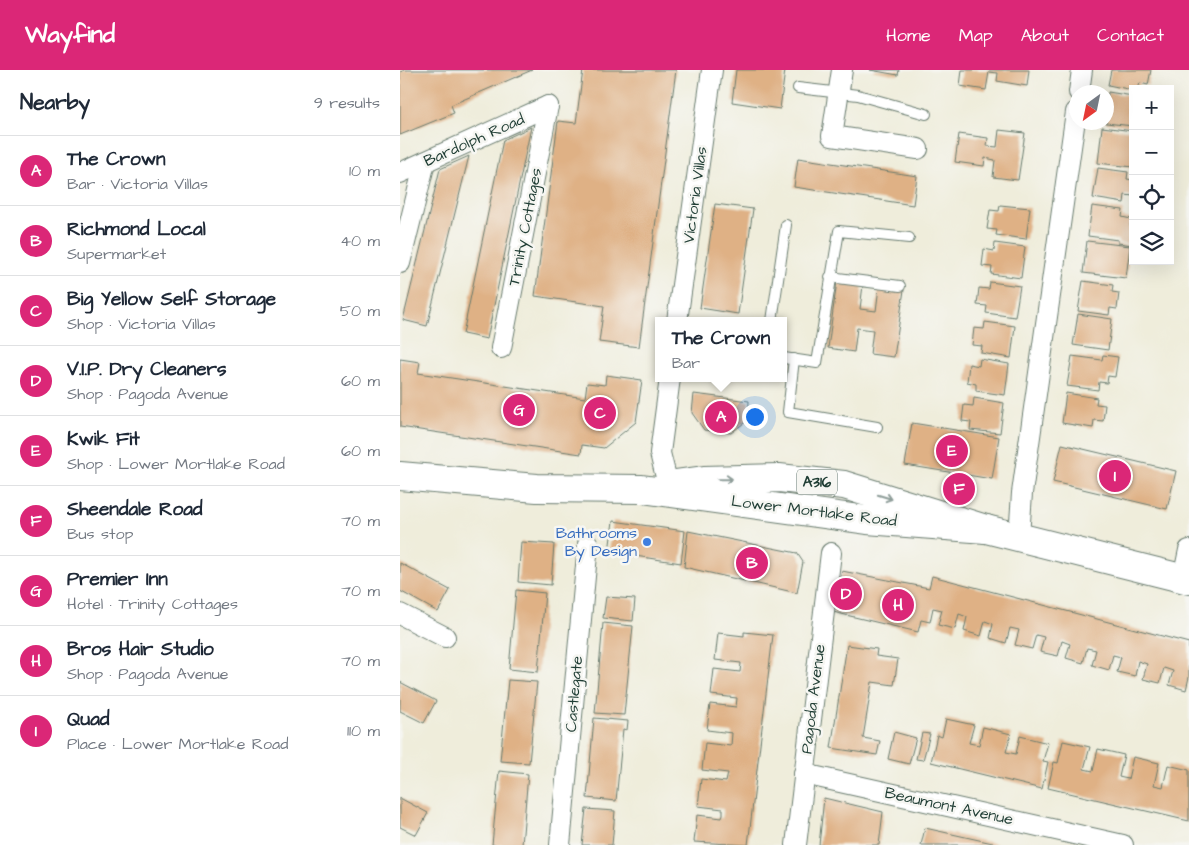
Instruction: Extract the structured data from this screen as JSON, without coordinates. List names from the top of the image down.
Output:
{
  "streets": {
    "highway": ["A316", "Lower Mortlake Road"],
    "street": [
      "Bardolph Road",
      "Victoria Villas",
      "Trinity Cottages",
      "Castlegate",
      "Pagoda Avenue",
      "Beaumont Avenue"
    ]
  },
  "crossings": [
    ["Bardolph Road", "Trinity Cottages"],
    ["Pagoda Avenue", "Beaumont Avenue"]
  ],
  "places": ["Bathrooms By Design"],
  "north": "bottom left",
  "page": {
    "header": "Wayfind",
    "nav": [
      "Home",
      "Map",
      "About",
      "Contact"
    ],
    "heading": ["Nearby", "9 results"],
    "map_buttons": ["+", "−"],
    "list": [
      {
        "mark": "A",
        "name": "The Crown",
        "note": "Bar · Victoria Villas",
        "value": "10 m"
      },
      {
        "mark": "B",
        "name": "Richmond Local",
        "note": "Supermarket",
        "value": "40 m"
      },
      {
        "mark": "C",
        "name": "Big Yellow Self Storage",
        "note": "Shop · Victoria Villas",
        "value": "50 m"
      },
      {
        "mark": "D",
        "name": "V.I.P. Dry Cleaners",
        "note": "Shop · Pagoda Avenue",
        "value": "60 m"
      },
      {
        "mark": "E",
        "name": "Kwik Fit",
        "note": "Shop · Lower Mortlake Road",
        "value": "60 m"
      },
      {
        "mark": "F",
        "name": "Sheendale Road",
        "note": "Bus stop",
        "value": "70 m"
      },
      {
        "mark": "G",
        "name": "Premier Inn",
        "note": "Hotel · Trinity Cottages",
        "value": "70 m"
      },
      {
        "mark": "H",
        "name": "Bros Hair Studio",
        "note": "Shop · Pagoda Avenue",
        "value": "70 m"
      },
      {
        "mark": "I",
        "name": "Quad",
        "note": "Place · Lower Mortlake Road",
        "value": "110 m"
      }
    ],
    "popup": ["The Crown", "Bar"],
    "pins": [
      "G",
      "C",
      "A",
      "E",
      "I",
      "F",
      "B",
      "D",
      "H"
    ]
  }
}
